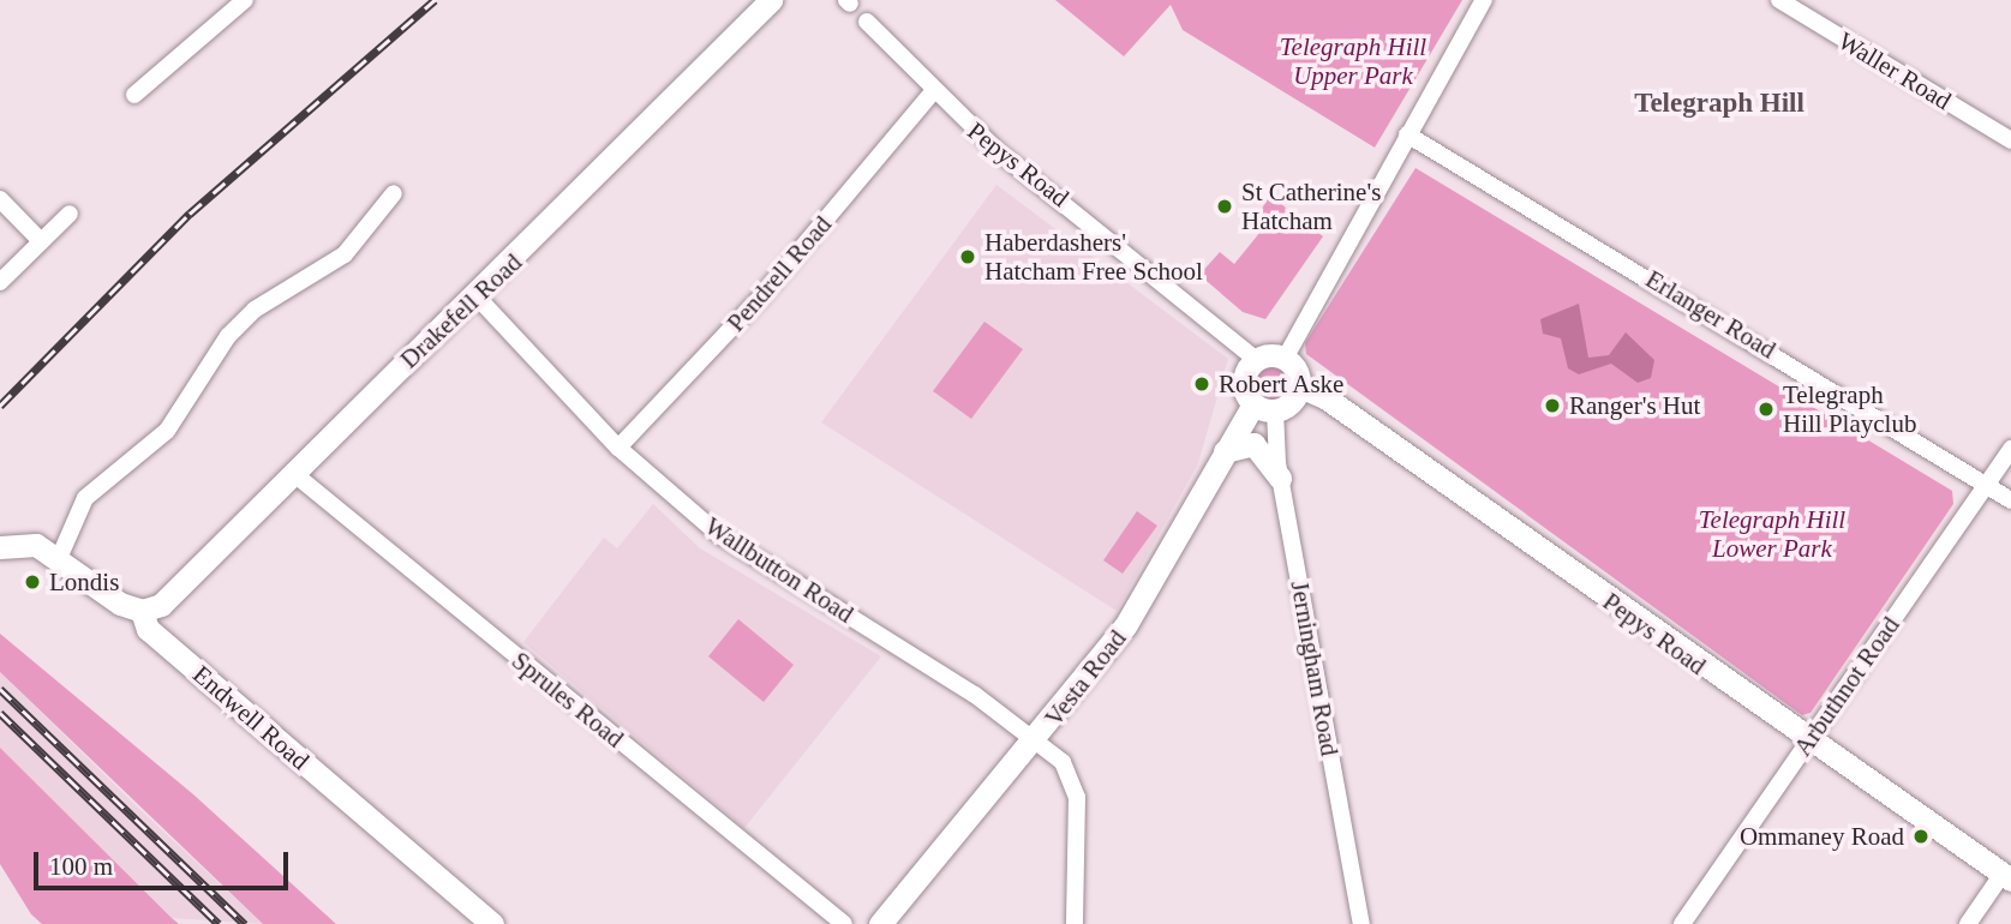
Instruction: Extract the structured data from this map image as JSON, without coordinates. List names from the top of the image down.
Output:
{
  "streets": {
    "street": [
      "Waller Road",
      "Pepys Road",
      "Pendrell Road",
      "Drakefell Road",
      "Erlanger Road",
      "Wallbutton Road",
      "Jerningham Road",
      "Vesta Road",
      "Arbuthnot Road",
      "Sprules Road",
      "Endwell Road"
    ]
  },
  "crossings": [
    ["Pepys Road", "Pendrell Road"],
    ["Pepys Road", "Arbuthnot Road"],
    ["Pendrell Road", "Wallbutton Road"],
    ["Drakefell Road", "Wallbutton Road"],
    ["Drakefell Road", "Sprules Road"],
    ["Drakefell Road", "Endwell Road"],
    ["Erlanger Road", "Arbuthnot Road"],
    ["Wallbutton Road", "Vesta Road"],
    ["Jerningham Road", "Vesta Road"]
  ],
  "districts": ["Telegraph Hill"],
  "parks": ["Telegraph Hill Upper Park", "Telegraph Hill Lower Park"],
  "places": [
    "St Catherine's Hatcham",
    "Haberdashers' Hatcham Free School",
    "Robert Aske",
    "Ranger's Hut",
    "Telegraph Hill Playclub",
    "Londis",
    "Ommaney Road"
  ],
  "scale_bar": "100 m"
}
